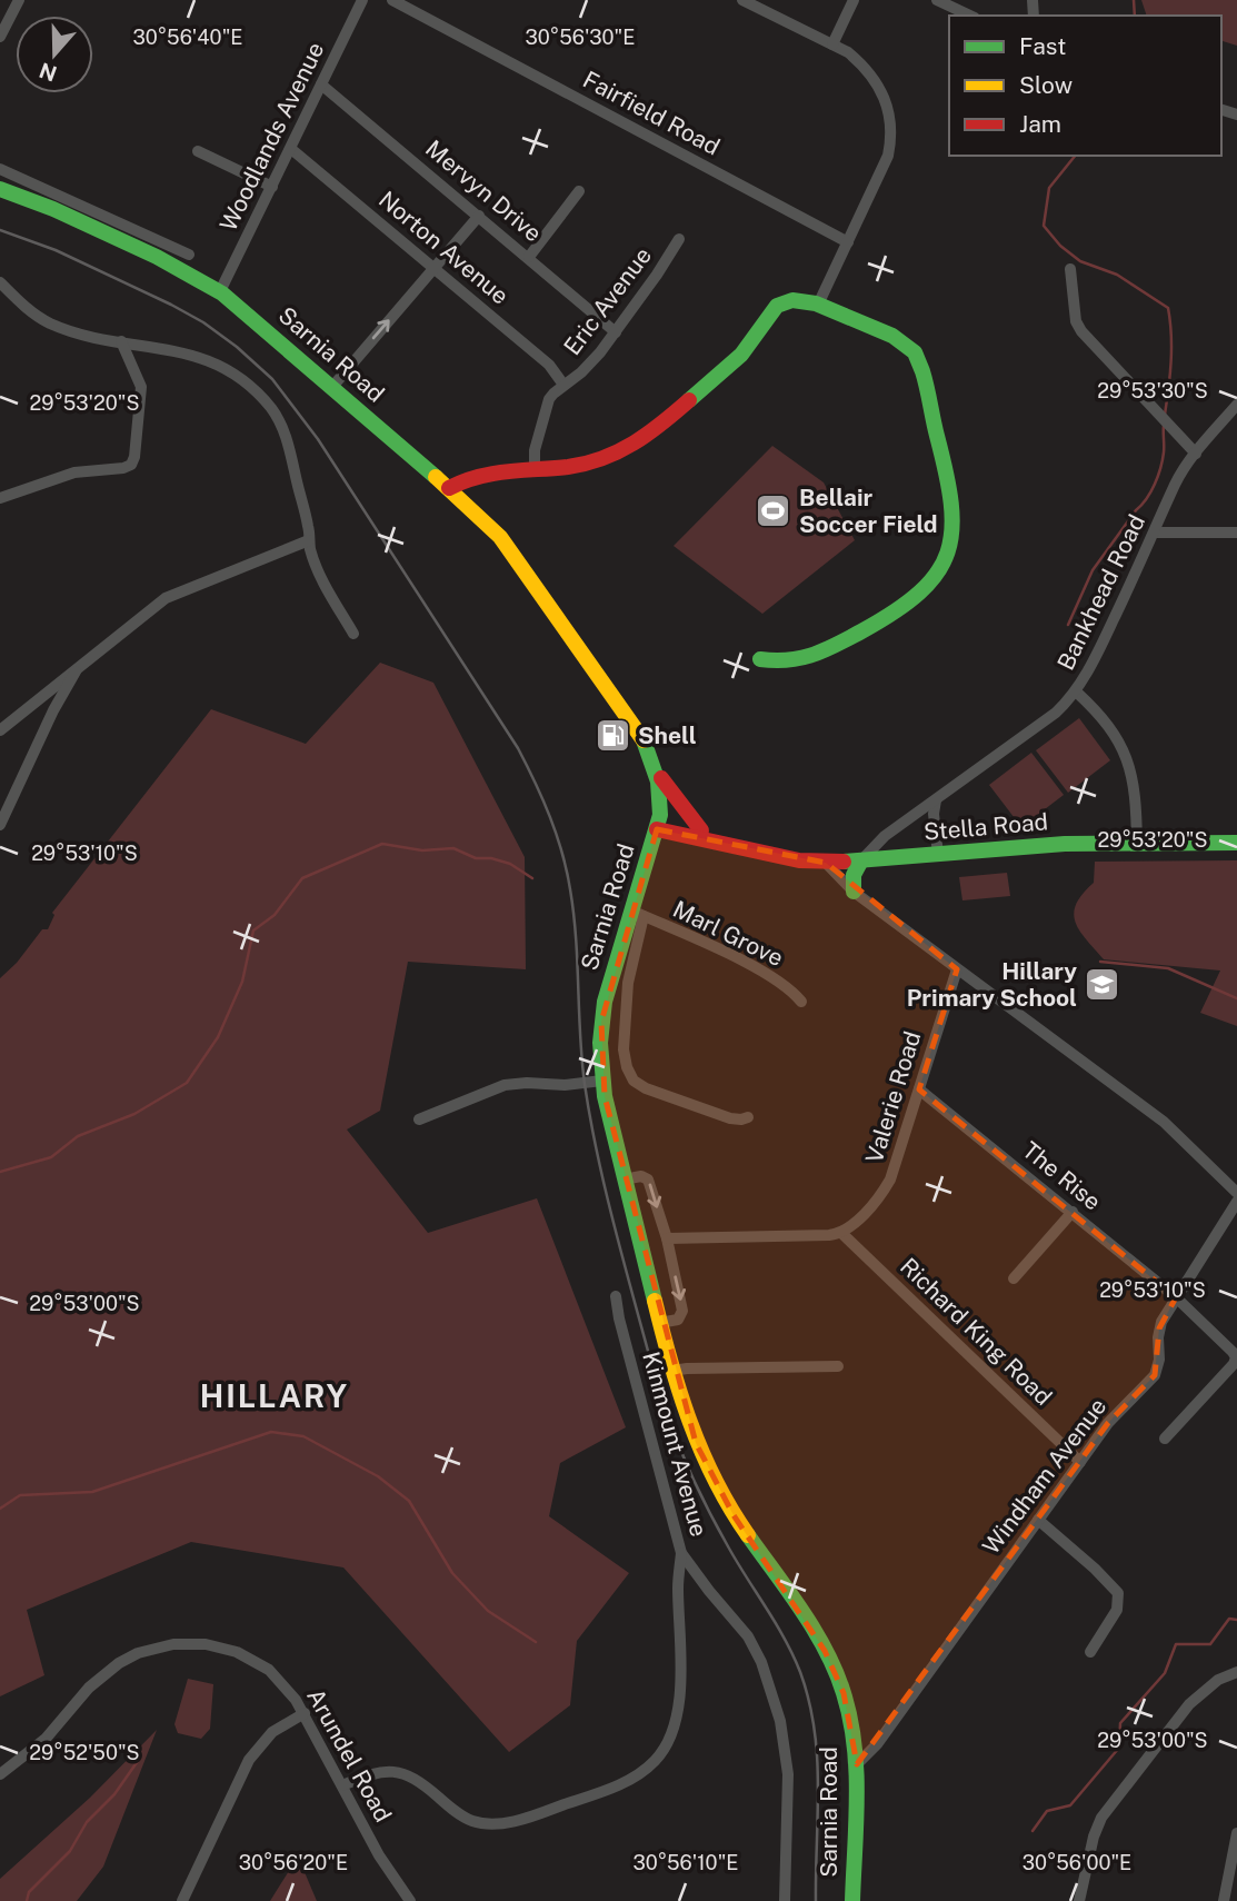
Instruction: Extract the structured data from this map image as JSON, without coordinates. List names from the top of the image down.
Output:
{
  "streets": {
    "main road": ["Sarnia Road", "Stella Road"],
    "street": [
      "Fairfield Road",
      "Woodlands Avenue",
      "Mervyn Drive",
      "Norton Avenue",
      "Eric Avenue",
      "Bankhead Road",
      "Marl Grove",
      "Valerie Road",
      "The Rise",
      "Richard King Road",
      "Kinmount Avenue",
      "Windham Avenue",
      "Arundel Road"
    ]
  },
  "crossings": [
    ["Woodlands Avenue", "Mervyn Drive"],
    ["Woodlands Avenue", "Norton Avenue"],
    ["Woodlands Avenue", "Sarnia Road"],
    ["Mervyn Drive", "Eric Avenue"],
    ["Norton Avenue", "Eric Avenue"],
    ["Sarnia Road", "Stella Road"],
    ["Sarnia Road", "Marl Grove"],
    ["Sarnia Road", "Windham Avenue"],
    ["Bankhead Road", "Stella Road"],
    ["Valerie Road", "The Rise"],
    ["Valerie Road", "Richard King Road"],
    ["The Rise", "Windham Avenue"],
    ["Richard King Road", "Windham Avenue"]
  ],
  "districts": ["HILLARY"],
  "places": {
    "sports": ["Bellair Soccer Field"],
    "fuel station": ["Shell"],
    "school or university": ["Hillary Primary School"]
  },
  "legend": ["Fast", "Slow", "Jam"],
  "north": "bottom",
  "coordinates": [
    "30°56'40\"E",
    "30°56'30\"E",
    "29°53'30\"S",
    "29°53'20\"S",
    "29°53'10\"S",
    "29°53'00\"S",
    "29°52'50\"S",
    "30°56'20\"E",
    "30°56'10\"E",
    "30°56'00\"E"
  ]
}
